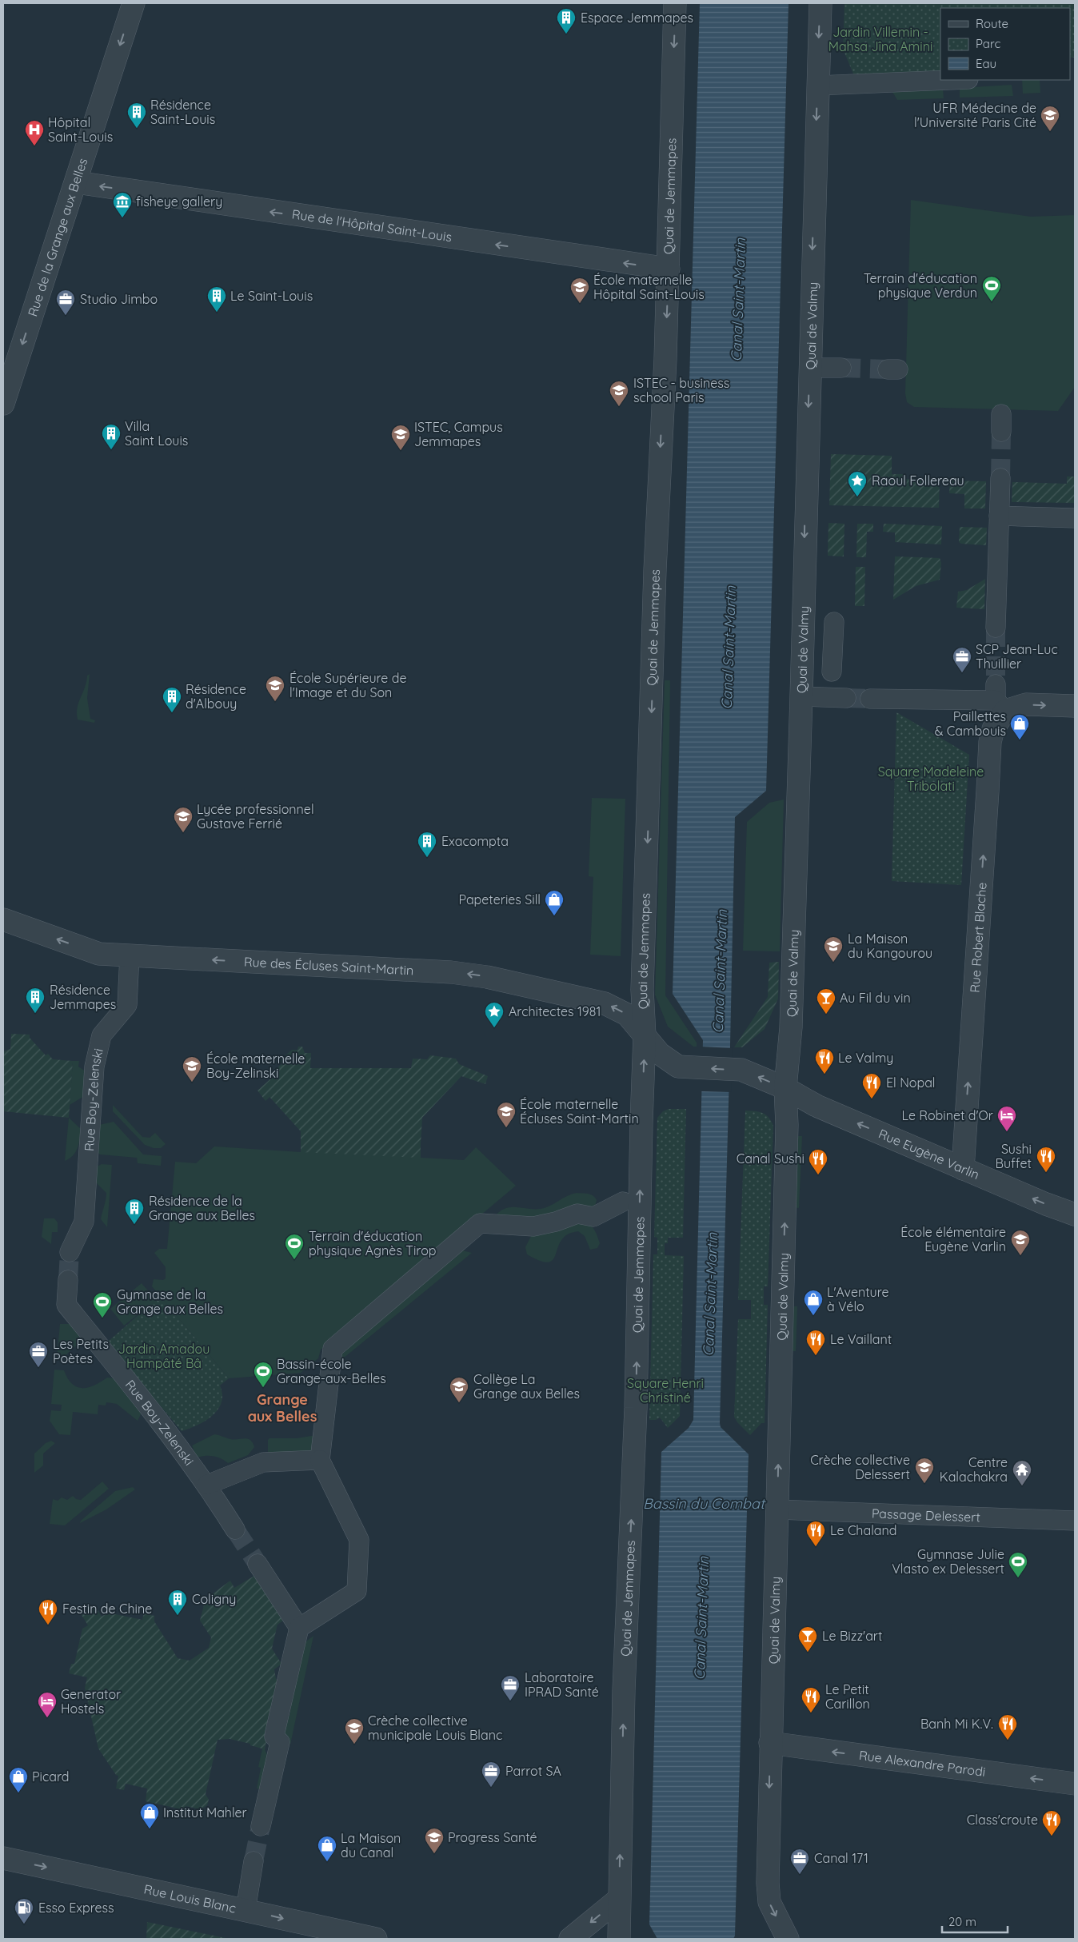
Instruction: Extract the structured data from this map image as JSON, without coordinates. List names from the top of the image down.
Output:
{
  "streets": {
    "street": [
      "Quai de Jemmapes",
      "Rue de l'Hôpital Saint-Louis",
      "Rue de la Grange aux Belles",
      "Quai de Valmy",
      "Rue Robert Blache",
      "Rue des Écluses Saint-Martin",
      "Rue Boy-Zelenski",
      "Rue Eugène Varlin",
      "Passage Delessert",
      "Rue Alexandre Parodi",
      "Rue Louis Blanc"
    ]
  },
  "crossings": [
    ["Quai de Jemmapes", "Rue de l'Hôpital Saint-Louis"],
    ["Quai de Jemmapes", "Rue des Écluses Saint-Martin"],
    ["Rue de l'Hôpital Saint-Louis", "Rue de la Grange aux Belles"],
    ["Quai de Valmy", "Rue Eugène Varlin"],
    ["Quai de Valmy", "Passage Delessert"],
    ["Quai de Valmy", "Rue Alexandre Parodi"],
    ["Rue Robert Blache", "Rue Eugène Varlin"],
    ["Rue des Écluses Saint-Martin", "Rue Boy-Zelenski"],
    ["Rue des Écluses Saint-Martin", "Rue Eugène Varlin"]
  ],
  "one_way": [
    "Rue de l'Hôpital Saint-Louis",
    "Rue de la Grange aux Belles",
    "Rue Robert Blache",
    "Rue des Écluses Saint-Martin",
    "Rue Eugène Varlin",
    "Rue Alexandre Parodi",
    "Rue Louis Blanc"
  ],
  "districts": ["Grange aux Belles"],
  "water": ["Canal Saint-Martin", "Bassin du Combat"],
  "parks": [
    "Jardin Villemin - Mahsa Jîna Amini",
    "Square Madeleine Tribolati",
    "Jardin Amadou Hampâté Bâ",
    "Square Henri Christiné"
  ],
  "places": {
    "building": [
      "Espace Jemmapes",
      "Résidence Saint-Louis",
      "Le Saint-Louis",
      "Villa Saint Louis",
      "Résidence d'Albouy",
      "Exacompta",
      "Résidence Jemmapes",
      "Résidence de la Grange aux Belles",
      "Coligny"
    ],
    "school or university": [
      "UFR Médecine de l'Université Paris Cité",
      "École maternelle Hôpital Saint-Louis",
      "ISTEC - business school Paris",
      "ISTEC, Campus Jemmapes",
      "École Supérieure de l'Image et du Son",
      "Lycée professionnel Gustave Ferrié",
      "La Maison du Kangourou",
      "École maternelle Boy-Zelinski",
      "École maternelle Écluses Saint-Martin",
      "École élémentaire Eugène Varlin",
      "Collège La Grange aux Belles",
      "Crèche collective Delessert",
      "Crèche collective municipale Louis Blanc",
      "Progress Santé"
    ],
    "hospital": ["Hôpital Saint-Louis"],
    "museum": ["fisheye gallery"],
    "sports": [
      "Terrain d'éducation physique Verdun",
      "Terrain d'éducation physique Agnès Tirop",
      "Gymnase de la Grange aux Belles",
      "Bassin-école Grange-aux-Belles",
      "Gymnase Julie Vlasto ex Delessert"
    ],
    "office": [
      "Studio Jimbo",
      "SCP Jean-Luc Thuillier",
      "Les Petits Poètes",
      "Laboratoire IPRAD Santé",
      "Parrot SA",
      "Canal 171"
    ],
    "place": ["Raoul Follereau", "Architectes 1981"],
    "shop": [
      "Paillettes & Cambouis",
      "Papeteries Sill",
      "L'Aventure à Vélo",
      "Picard",
      "Institut Mahler",
      "La Maison du Canal"
    ],
    "bar": ["Au Fil du vin", "Le Bizz'art"],
    "restaurant": [
      "Le Valmy",
      "El Nopal",
      "Sushi Buffet",
      "Canal Sushi",
      "Le Vaillant",
      "Le Chaland",
      "Festin de Chine",
      "Le Petit Carillon",
      "Banh Mi K.V.",
      "Class'croute"
    ],
    "hotel": ["Le Robinet d'Or", "Generator Hostels"],
    "temple": ["Centre Kalachakra"],
    "fuel station": ["Esso Express"]
  },
  "legend": ["Route", "Parc", "Eau"],
  "scale_bar": "20 m"
}
